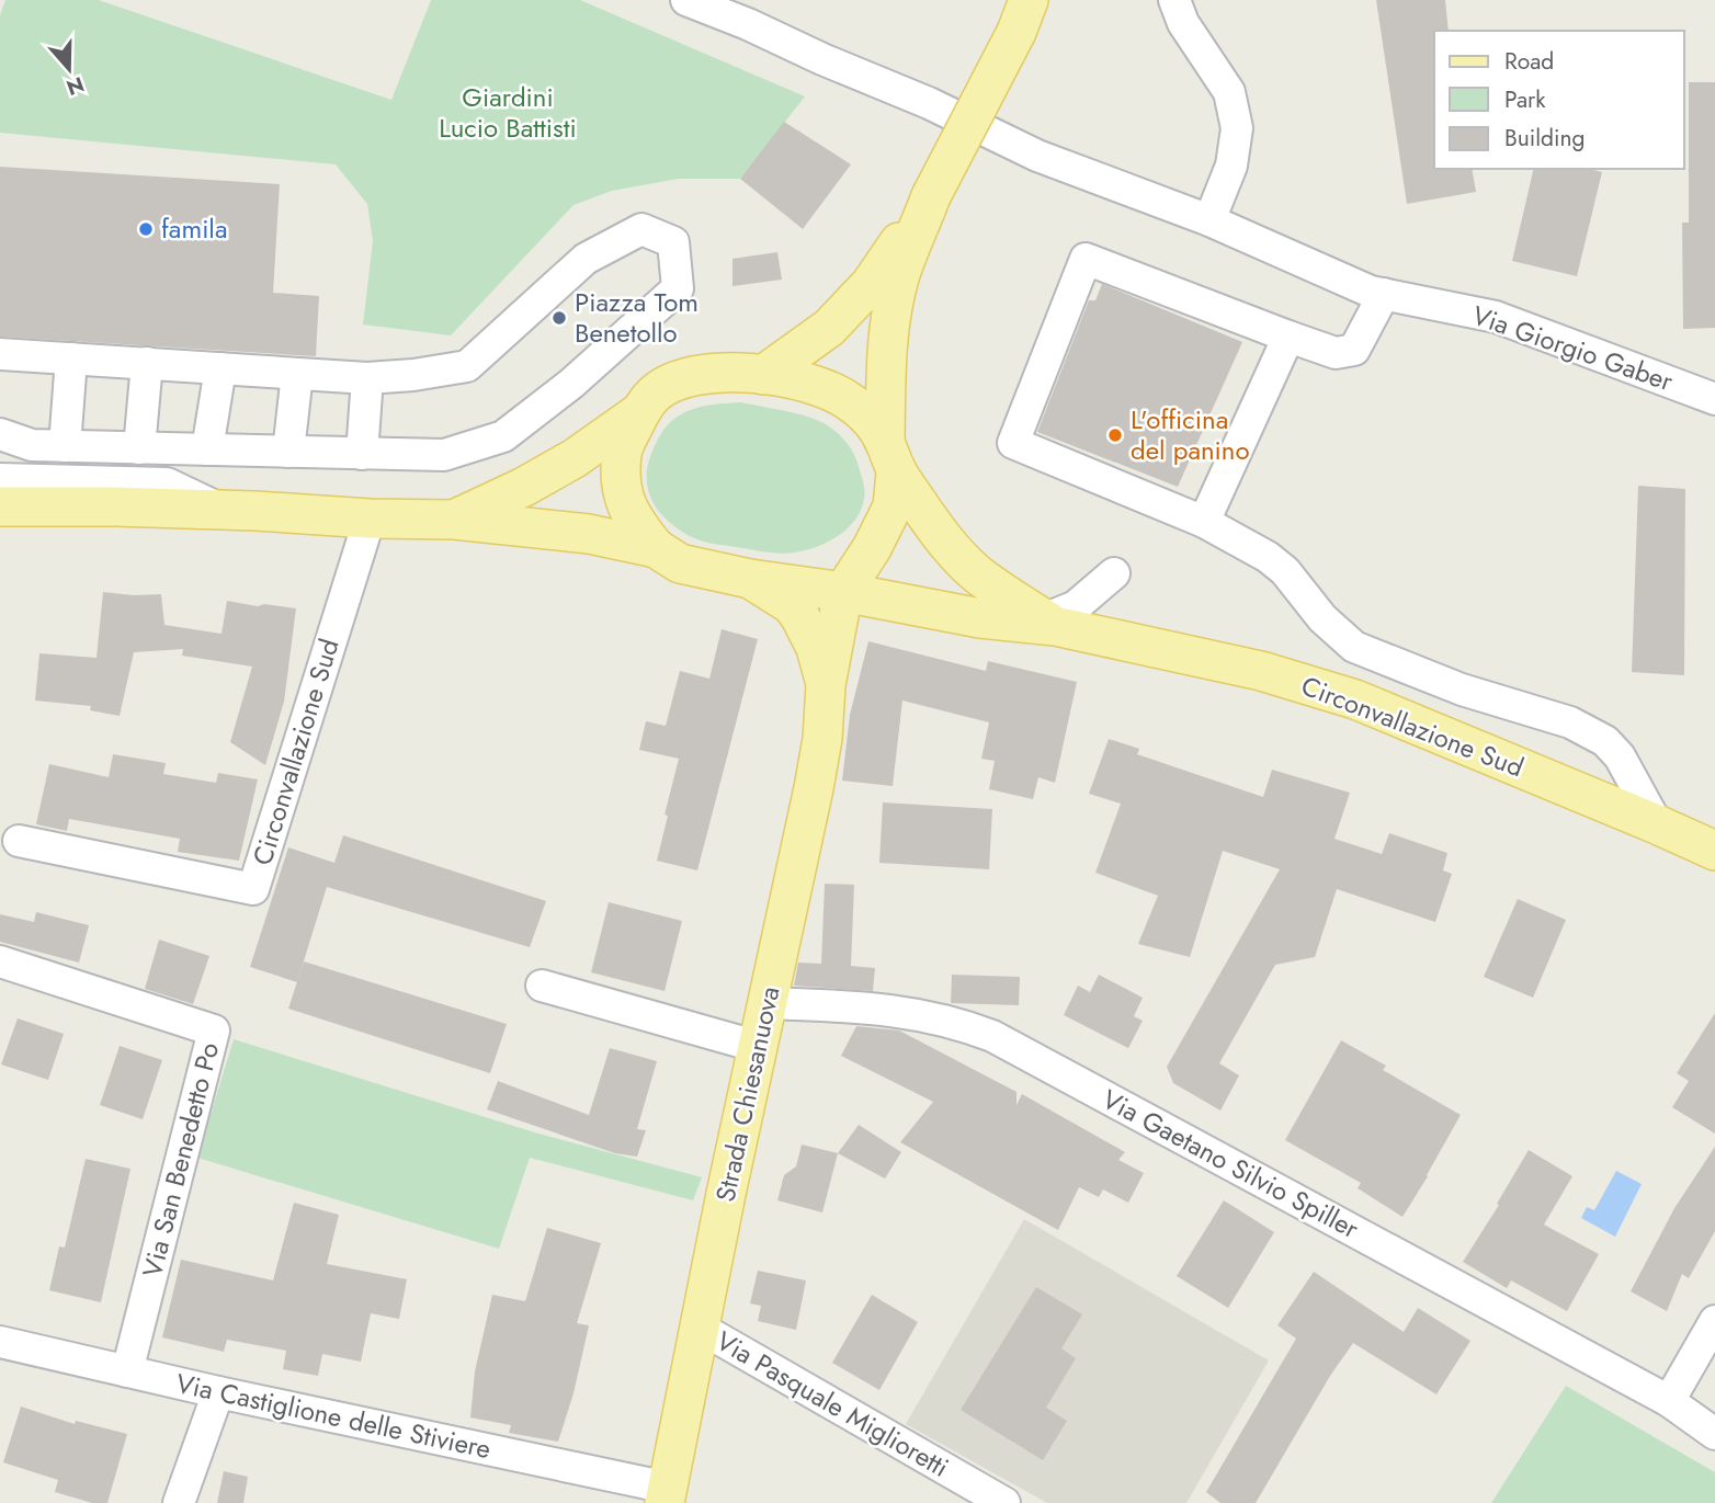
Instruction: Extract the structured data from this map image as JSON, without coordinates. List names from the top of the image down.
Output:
{
  "streets": {
    "main road": ["Circonvallazione Sud", "Strada Chiesanuova"],
    "street": [
      "Via Giorgio Gaber",
      "Via San Benedetto Po",
      "Via Gaetano Silvio Spiller",
      "Via Pasquale Miglioretti",
      "Via Castiglione delle Stiviere"
    ]
  },
  "crossings": [
    ["Circonvallazione Sud", "Strada Chiesanuova"],
    ["Strada Chiesanuova", "Via Gaetano Silvio Spiller"],
    ["Strada Chiesanuova", "Via Pasquale Miglioretti"],
    ["Strada Chiesanuova", "Via Castiglione delle Stiviere"],
    ["Via San Benedetto Po", "Via Castiglione delle Stiviere"]
  ],
  "parks": ["Giardini Lucio Battisti"],
  "places": ["famila", "Piazza Tom Benetollo", "L'officina del panino"],
  "legend": ["Road", "Park", "Building"],
  "north": "bottom"
}
